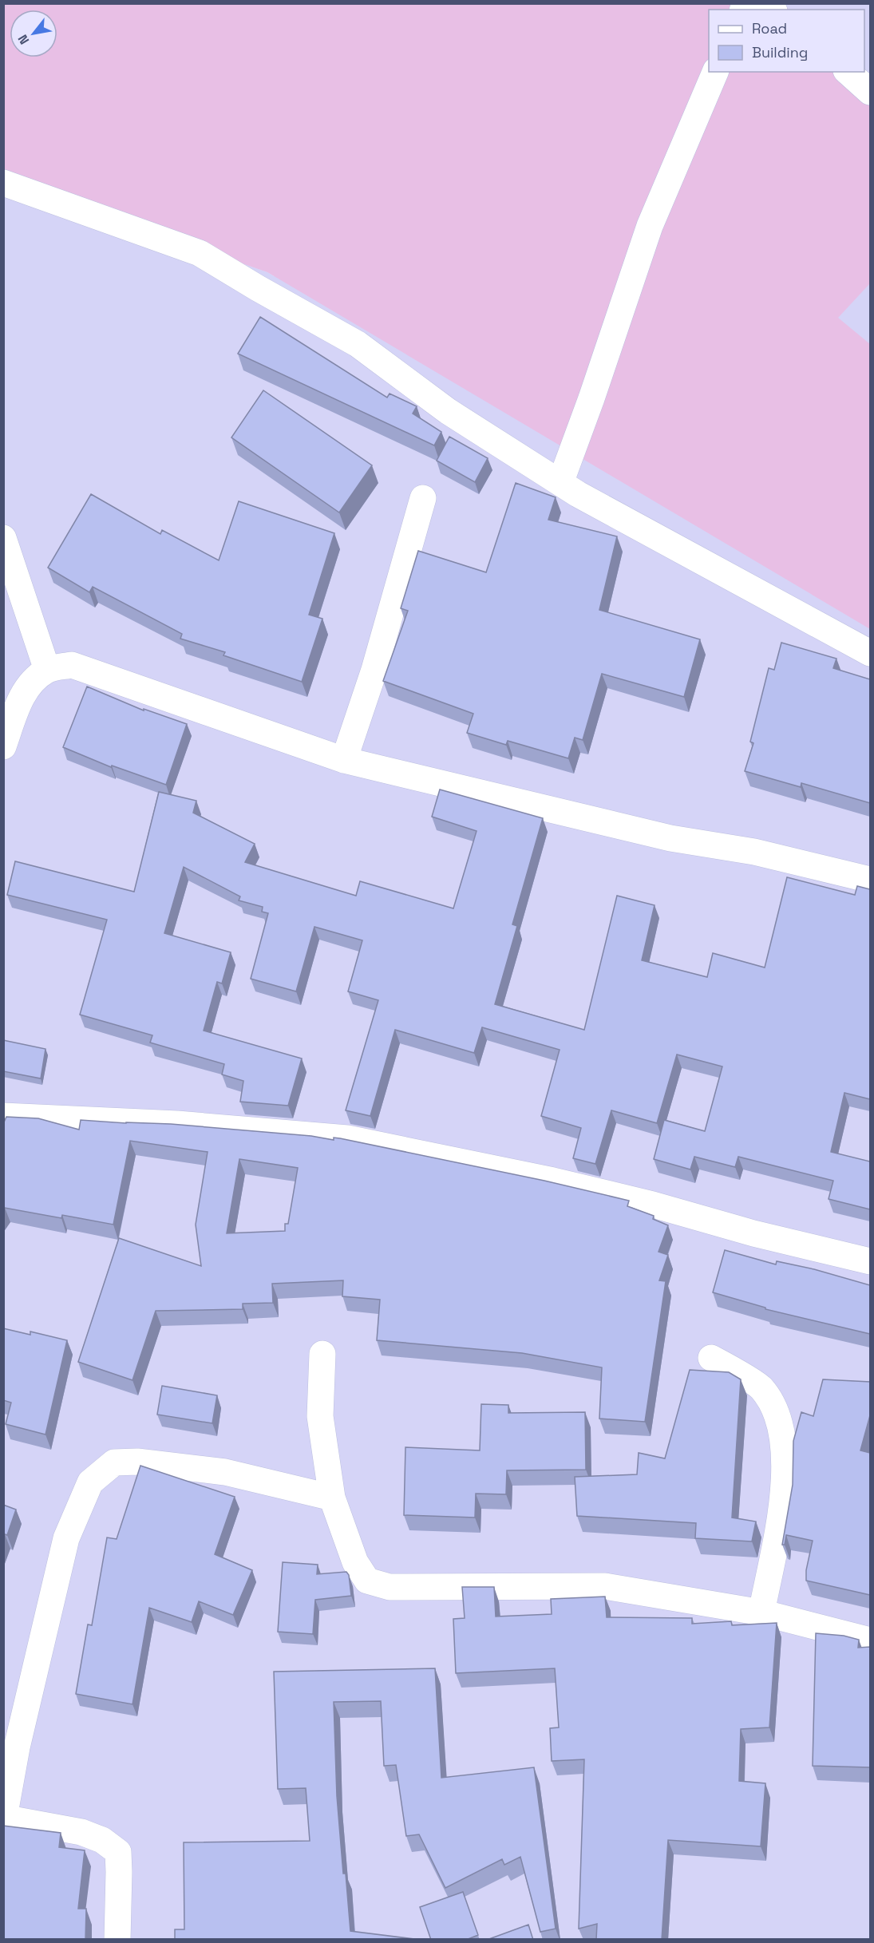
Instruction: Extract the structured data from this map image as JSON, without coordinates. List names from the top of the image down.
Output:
{
  "legend": ["Road", "Building"],
  "north": "bottom left"
}
